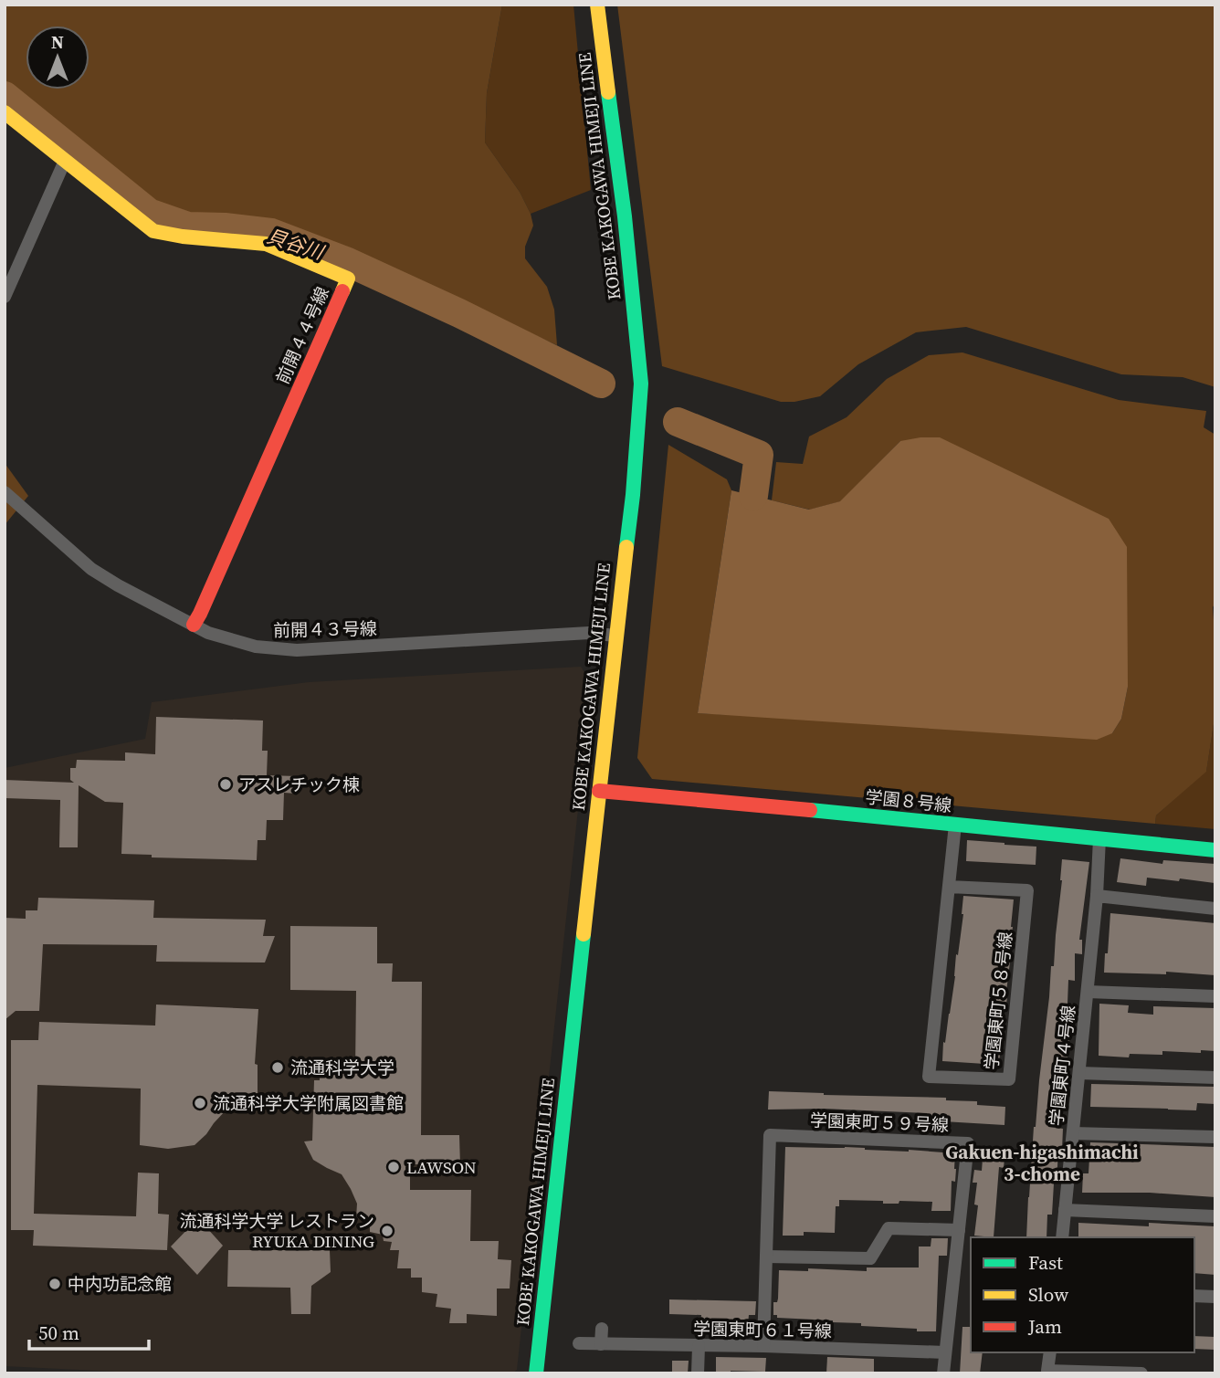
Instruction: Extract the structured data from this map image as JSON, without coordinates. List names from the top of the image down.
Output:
{
  "streets": {
    "street": [
      "KOBE KAKOGAWA HIMEJI LINE",
      "前開４４号線",
      "前開４３号線",
      "学園８号線",
      "学園東町５８号線",
      "学園東町４号線",
      "学園東町５９号線",
      "学園東町６１号線"
    ]
  },
  "crossings": [
    ["KOBE KAKOGAWA HIMEJI LINE", "前開４３号線"],
    ["KOBE KAKOGAWA HIMEJI LINE", "学園８号線"],
    ["前開４４号線", "前開４３号線"],
    ["学園８号線", "学園東町５８号線"],
    ["学園８号線", "学園東町４号線"],
    ["学園東町５９号線", "学園東町６１号線"]
  ],
  "districts": ["Gakuen-higashimachi 3-chome"],
  "water": ["貝谷川"],
  "places": [
    "アスレチック棟",
    "流通科学大学",
    "流通科学大学附属図書館",
    "LAWSON",
    "流通科学大学 レストラン RYUKA DINING",
    "中内功記念館"
  ],
  "legend": ["Fast", "Slow", "Jam"],
  "scale_bar": "50 m",
  "north": "top"
}
